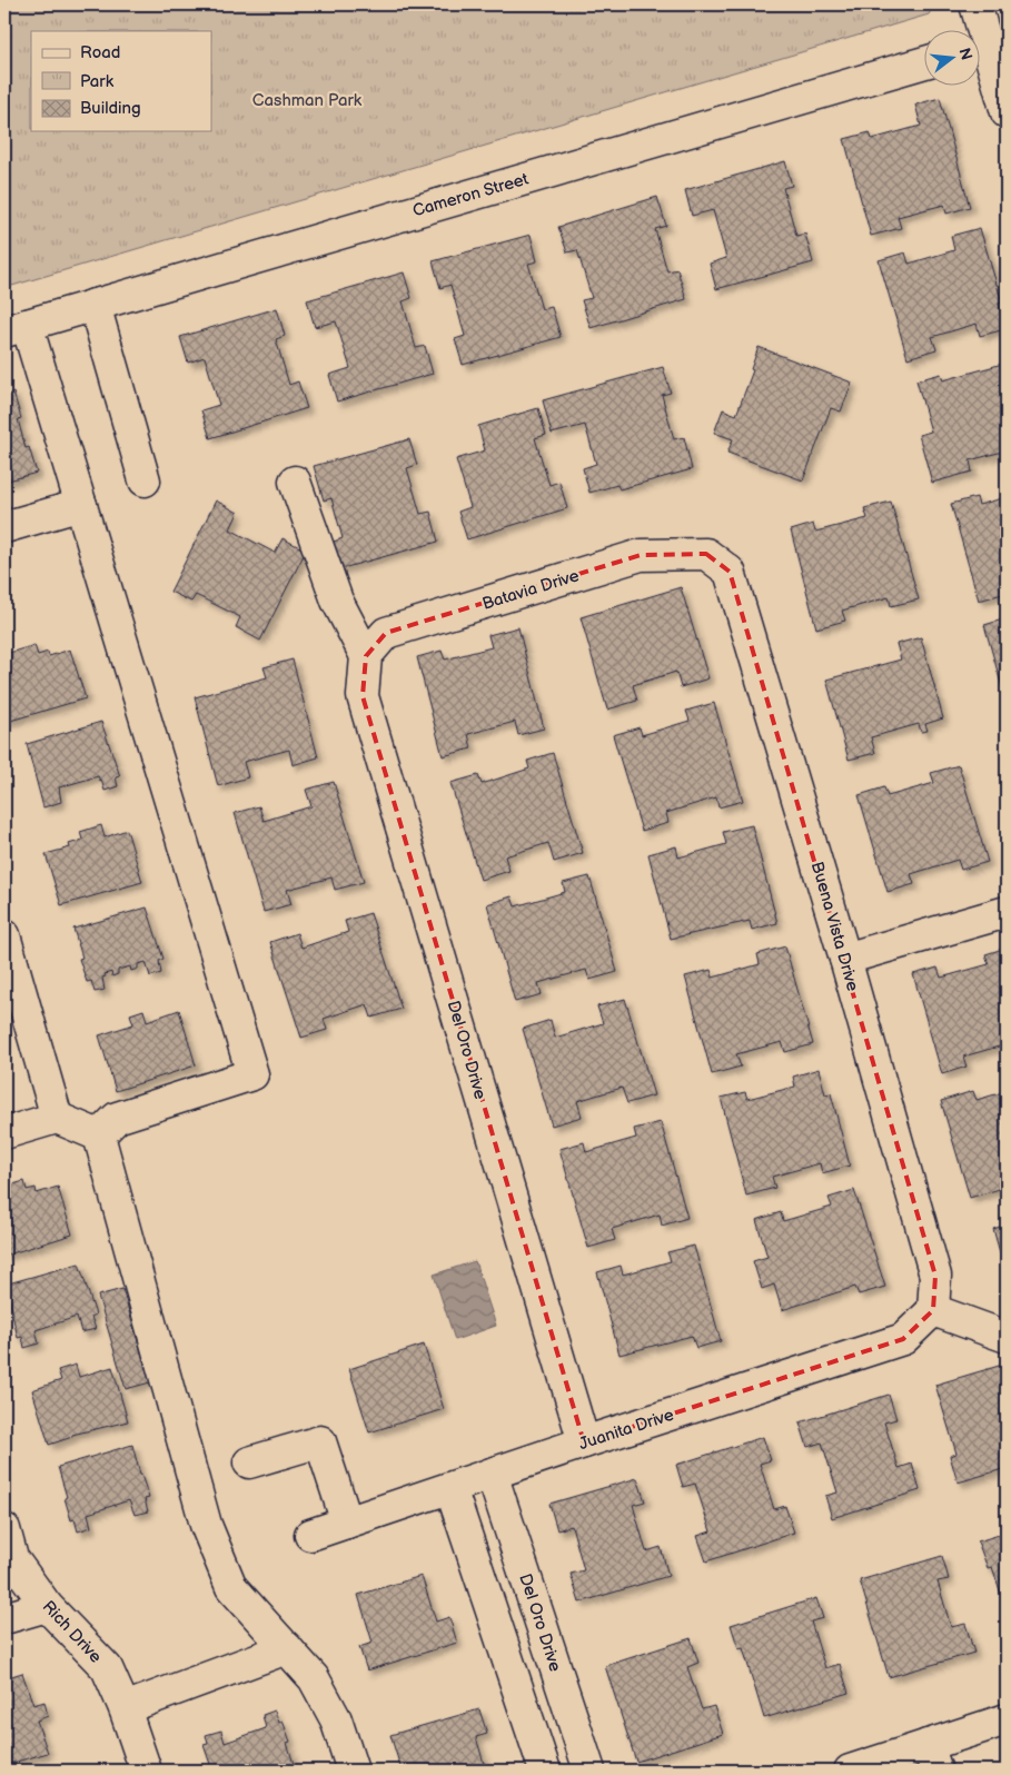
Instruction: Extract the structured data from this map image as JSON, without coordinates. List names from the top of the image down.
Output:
{
  "streets": {
    "street": [
      "Cameron Street",
      "Batavia Drive",
      "Buena Vista Drive",
      "Del Oro Drive",
      "Juanita Drive",
      "Rich Drive"
    ]
  },
  "crossings": [
    ["Batavia Drive", "Buena Vista Drive"],
    ["Batavia Drive", "Del Oro Drive"],
    ["Buena Vista Drive", "Juanita Drive"],
    ["Del Oro Drive", "Juanita Drive"]
  ],
  "parks": ["Cashman Park"],
  "legend": ["Road", "Park", "Building"],
  "north": "right"
}
